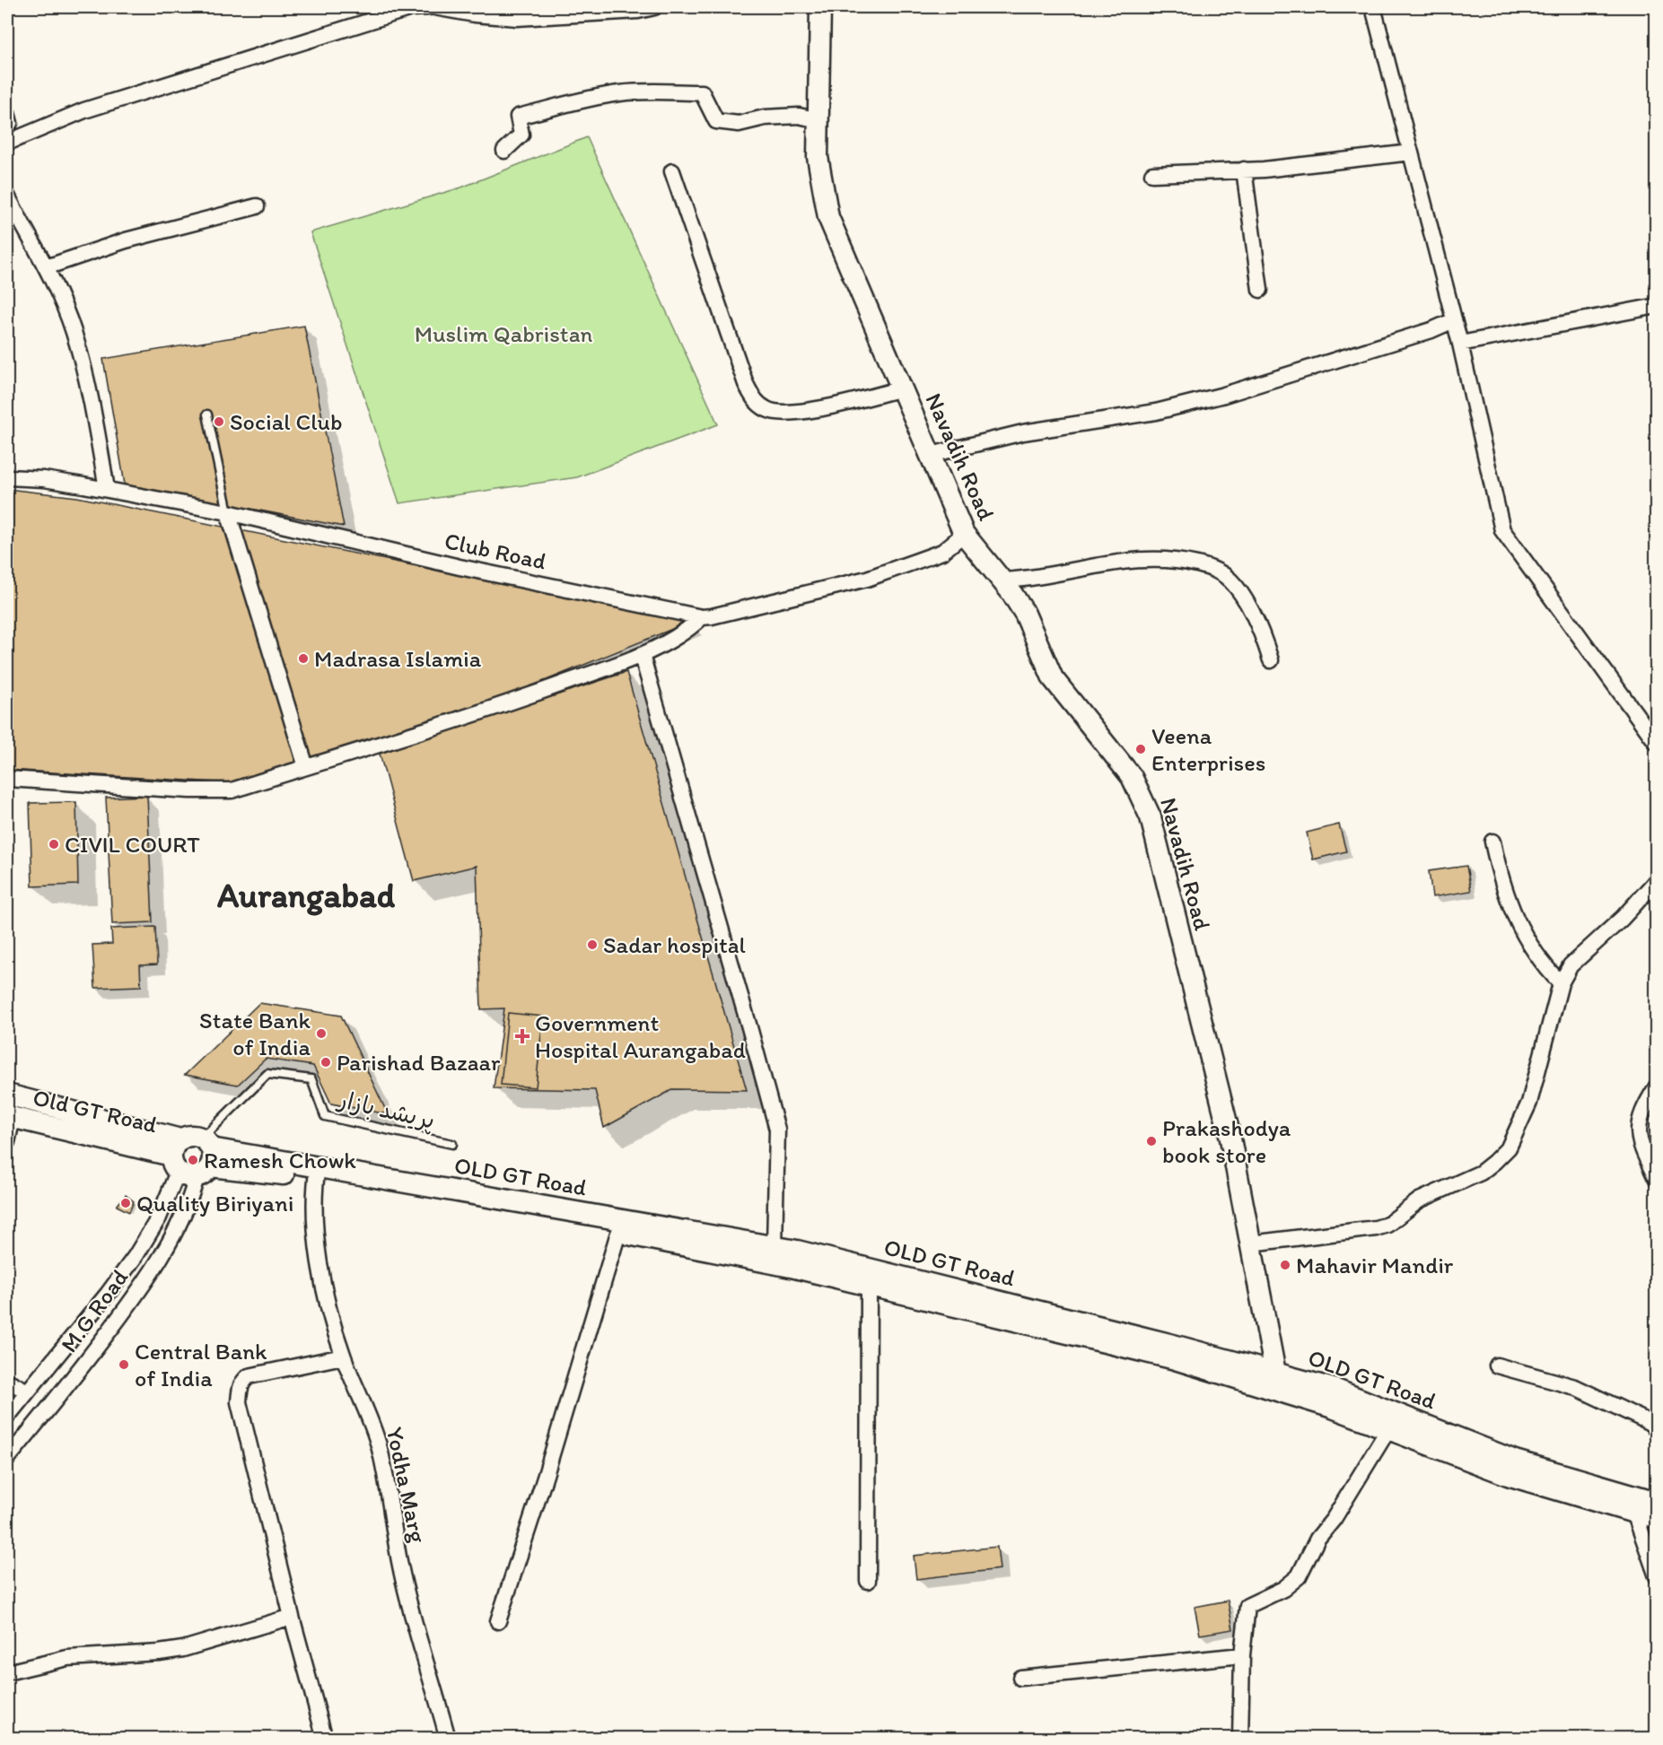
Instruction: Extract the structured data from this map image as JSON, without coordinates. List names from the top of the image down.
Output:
{
  "streets": {
    "main road": ["Navadih Road", "Old GT Road", "OLD GT Road"],
    "street": ["Club Road", "M.G Road", "Yodha Marg"],
    "lane": ["پریشد بازار"]
  },
  "crossings": [
    ["Navadih Road", "Club Road"],
    ["Navadih Road", "OLD GT Road"],
    ["پریشد بازار", "Old GT Road"],
    ["پریشد بازار", "OLD GT Road"],
    ["پریشد بازار", "M.G Road"],
    ["Old GT Road", "OLD GT Road"],
    ["Old GT Road", "M.G Road"],
    ["OLD GT Road", "M.G Road"],
    ["OLD GT Road", "Yodha Marg"]
  ],
  "districts": ["Aurangabad"],
  "parks": ["Muslim Qabristan"],
  "places": {
    "other": [
      "Social Club",
      "Madrasa Islamia",
      "Veena Enterprises",
      "CIVIL COURT",
      "Sadar hospital",
      "State Bank of India",
      "Parishad Bazaar",
      "Prakashodya book store",
      "Ramesh Chowk",
      "Quality Biriyani",
      "Mahavir Mandir",
      "Central Bank of India"
    ],
    "health": ["Government Hospital Aurangabad"]
  }
}
